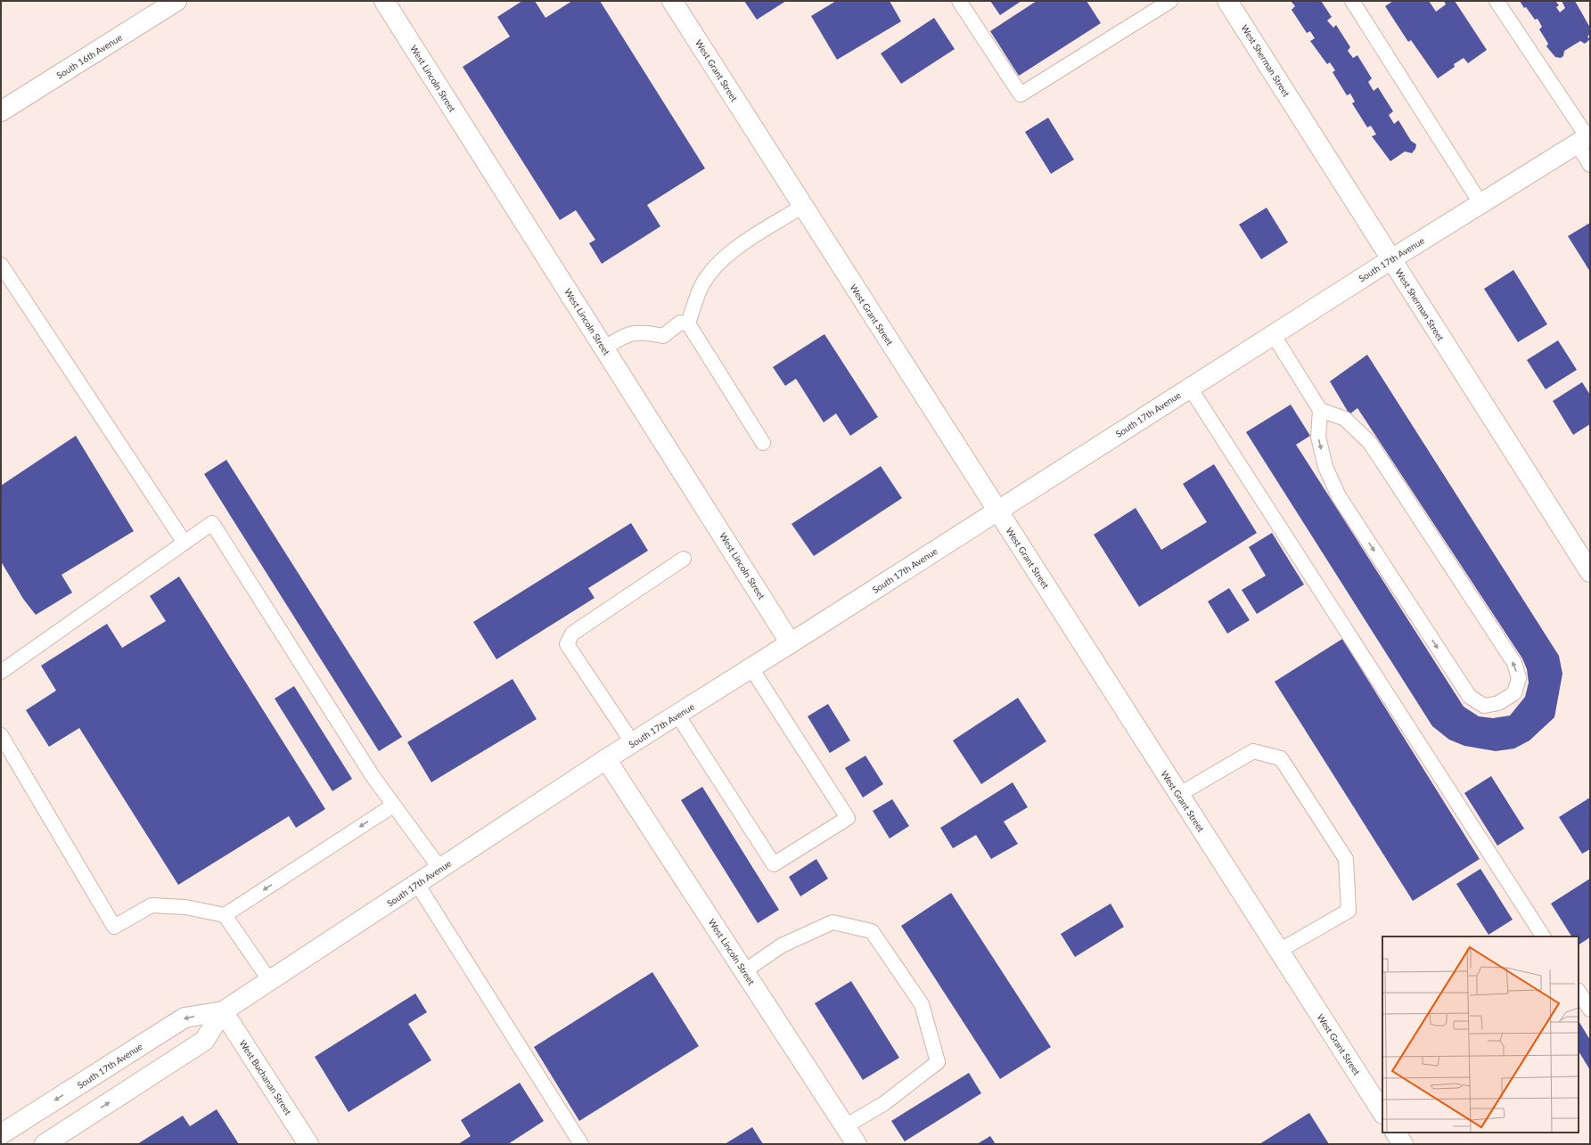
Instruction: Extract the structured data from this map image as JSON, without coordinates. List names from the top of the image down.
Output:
{
  "streets": {
    "main road": [
      "South 16th Avenue",
      "West Sherman Street",
      "West Grant Street",
      "West Lincoln Street",
      "South 17th Avenue",
      "West Buchanan Street"
    ]
  },
  "crossings": [
    ["West Sherman Street", "South 17th Avenue"],
    ["West Grant Street", "South 17th Avenue"],
    ["West Lincoln Street", "South 17th Avenue"],
    ["South 17th Avenue", "West Buchanan Street"]
  ]
}
